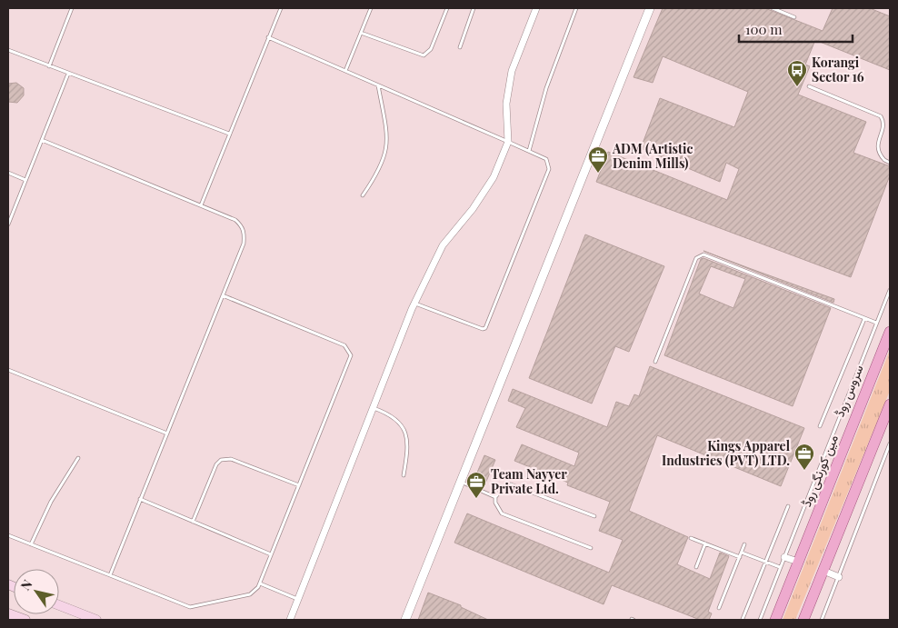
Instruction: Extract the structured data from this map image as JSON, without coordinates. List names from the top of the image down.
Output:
{
  "streets": {
    "main road": ["مین کورنگی روڈ"],
    "lane": ["سروس روڈ"]
  },
  "places": {
    "bus stop": ["Korangi Sector 16"],
    "office": ["ADM (Artistic Denim Mills)", "Kings Apparel Industries (PVT) LTD.", "Team Nayyer Private Ltd."]
  },
  "scale_bar": "100 m",
  "north": "top left"
}
